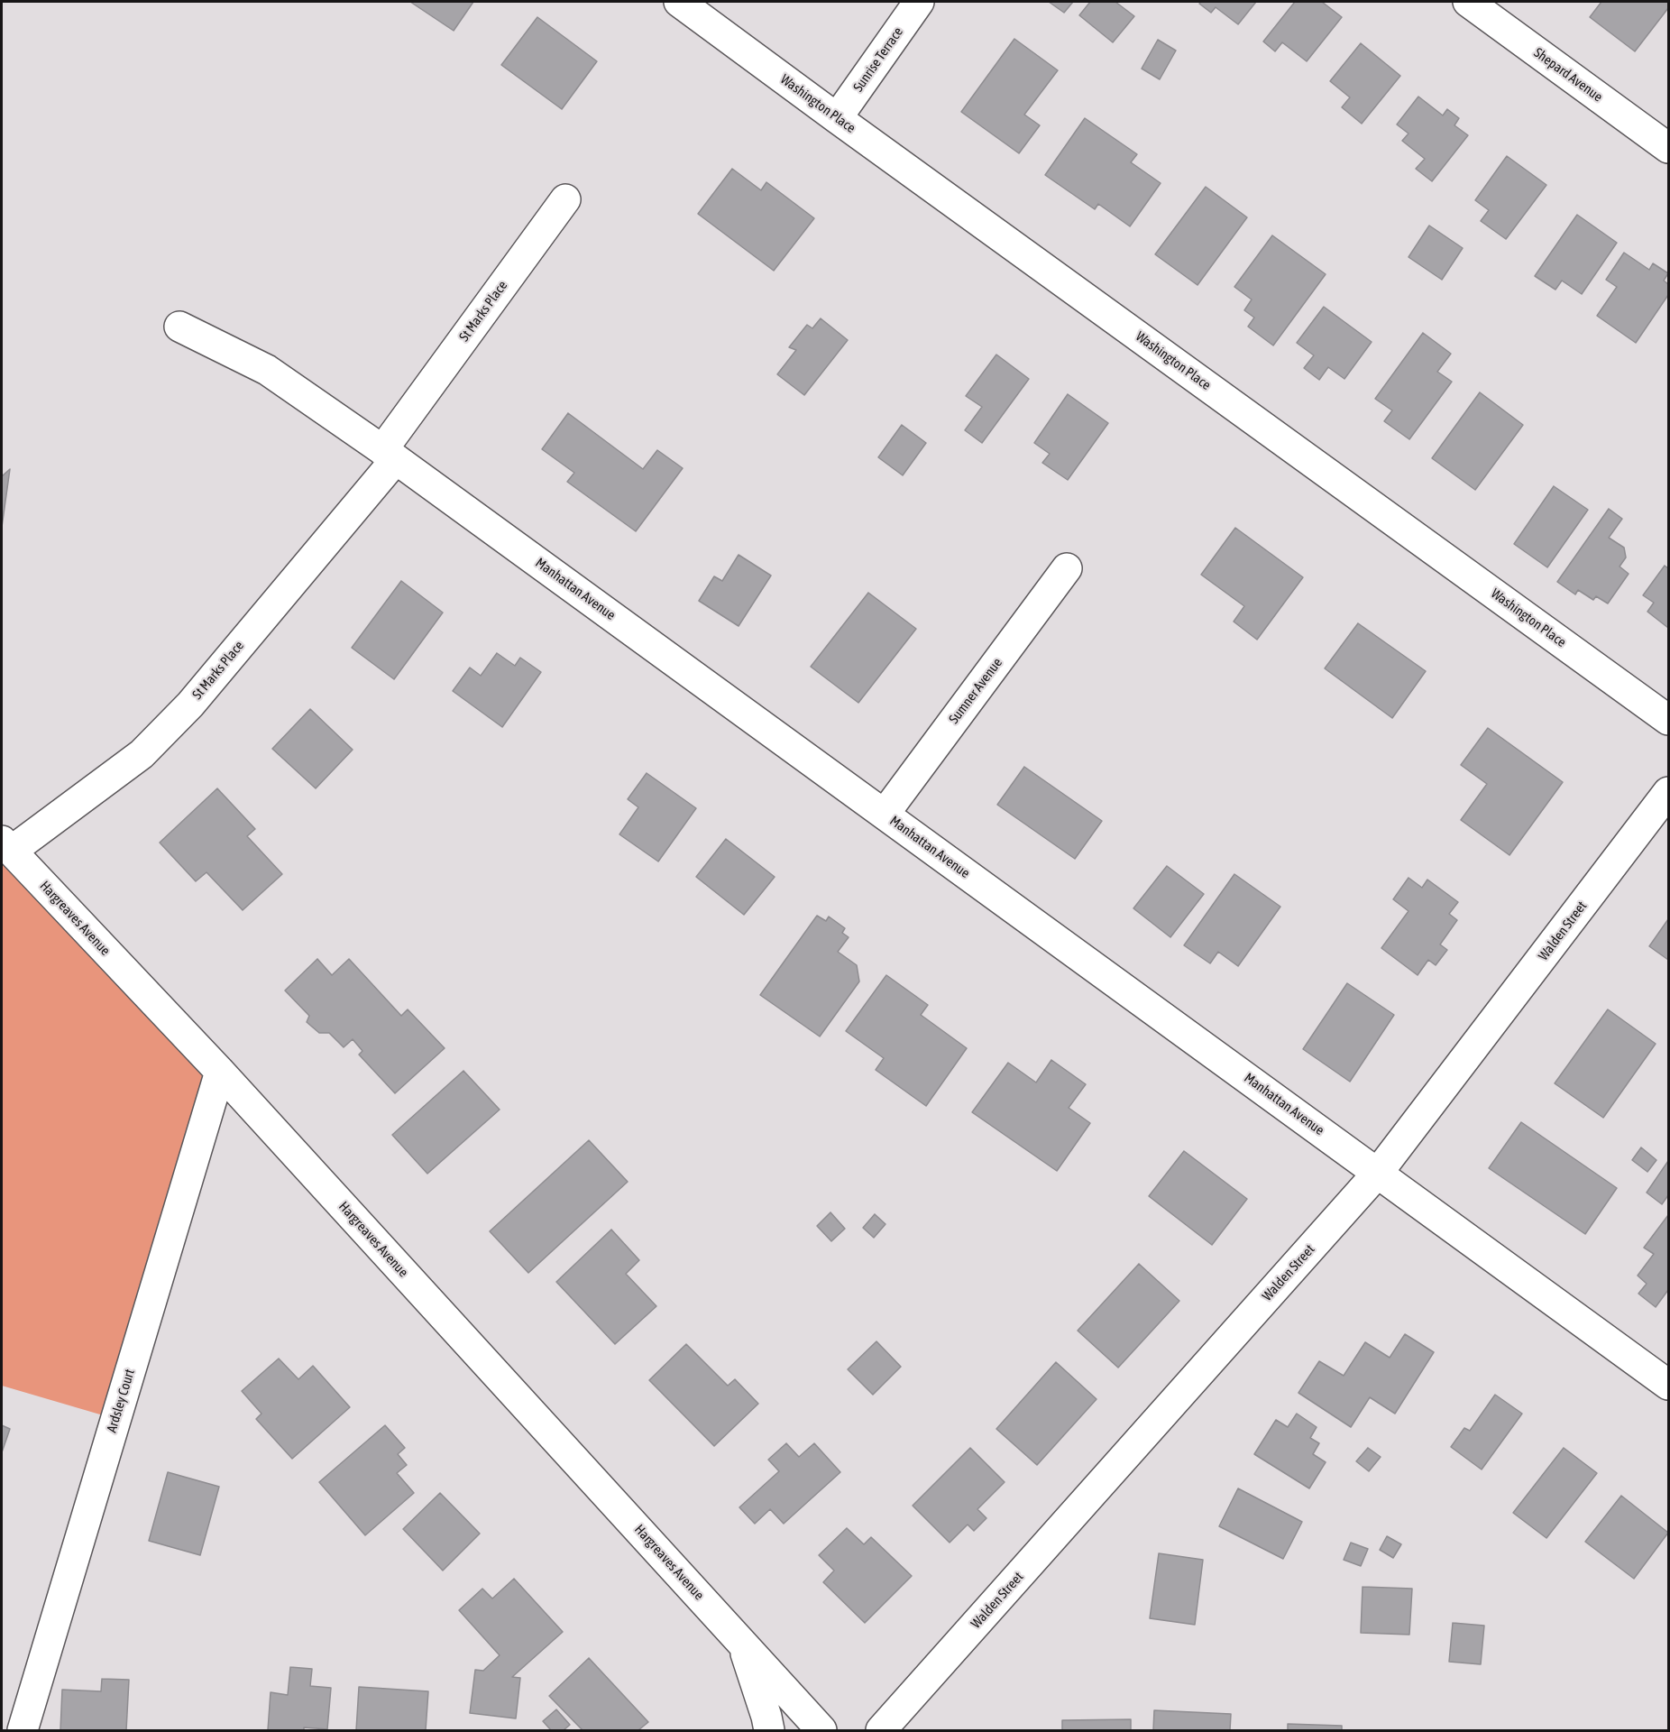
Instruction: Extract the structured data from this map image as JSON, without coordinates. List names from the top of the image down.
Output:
{
  "streets": {
    "street": [
      "Sunrise Terrace",
      "Shepard Avenue",
      "Washington Place",
      "St Marks Place",
      "Manhattan Avenue",
      "Sumner Avenue",
      "Hargreaves Avenue",
      "Walden Street",
      "Ardsley Court"
    ]
  },
  "crossings": [
    ["Sunrise Terrace", "Washington Place"],
    ["St Marks Place", "Manhattan Avenue"],
    ["St Marks Place", "Hargreaves Avenue"],
    ["Manhattan Avenue", "Sumner Avenue"],
    ["Manhattan Avenue", "Walden Street"],
    ["Hargreaves Avenue", "Ardsley Court"]
  ]
}
